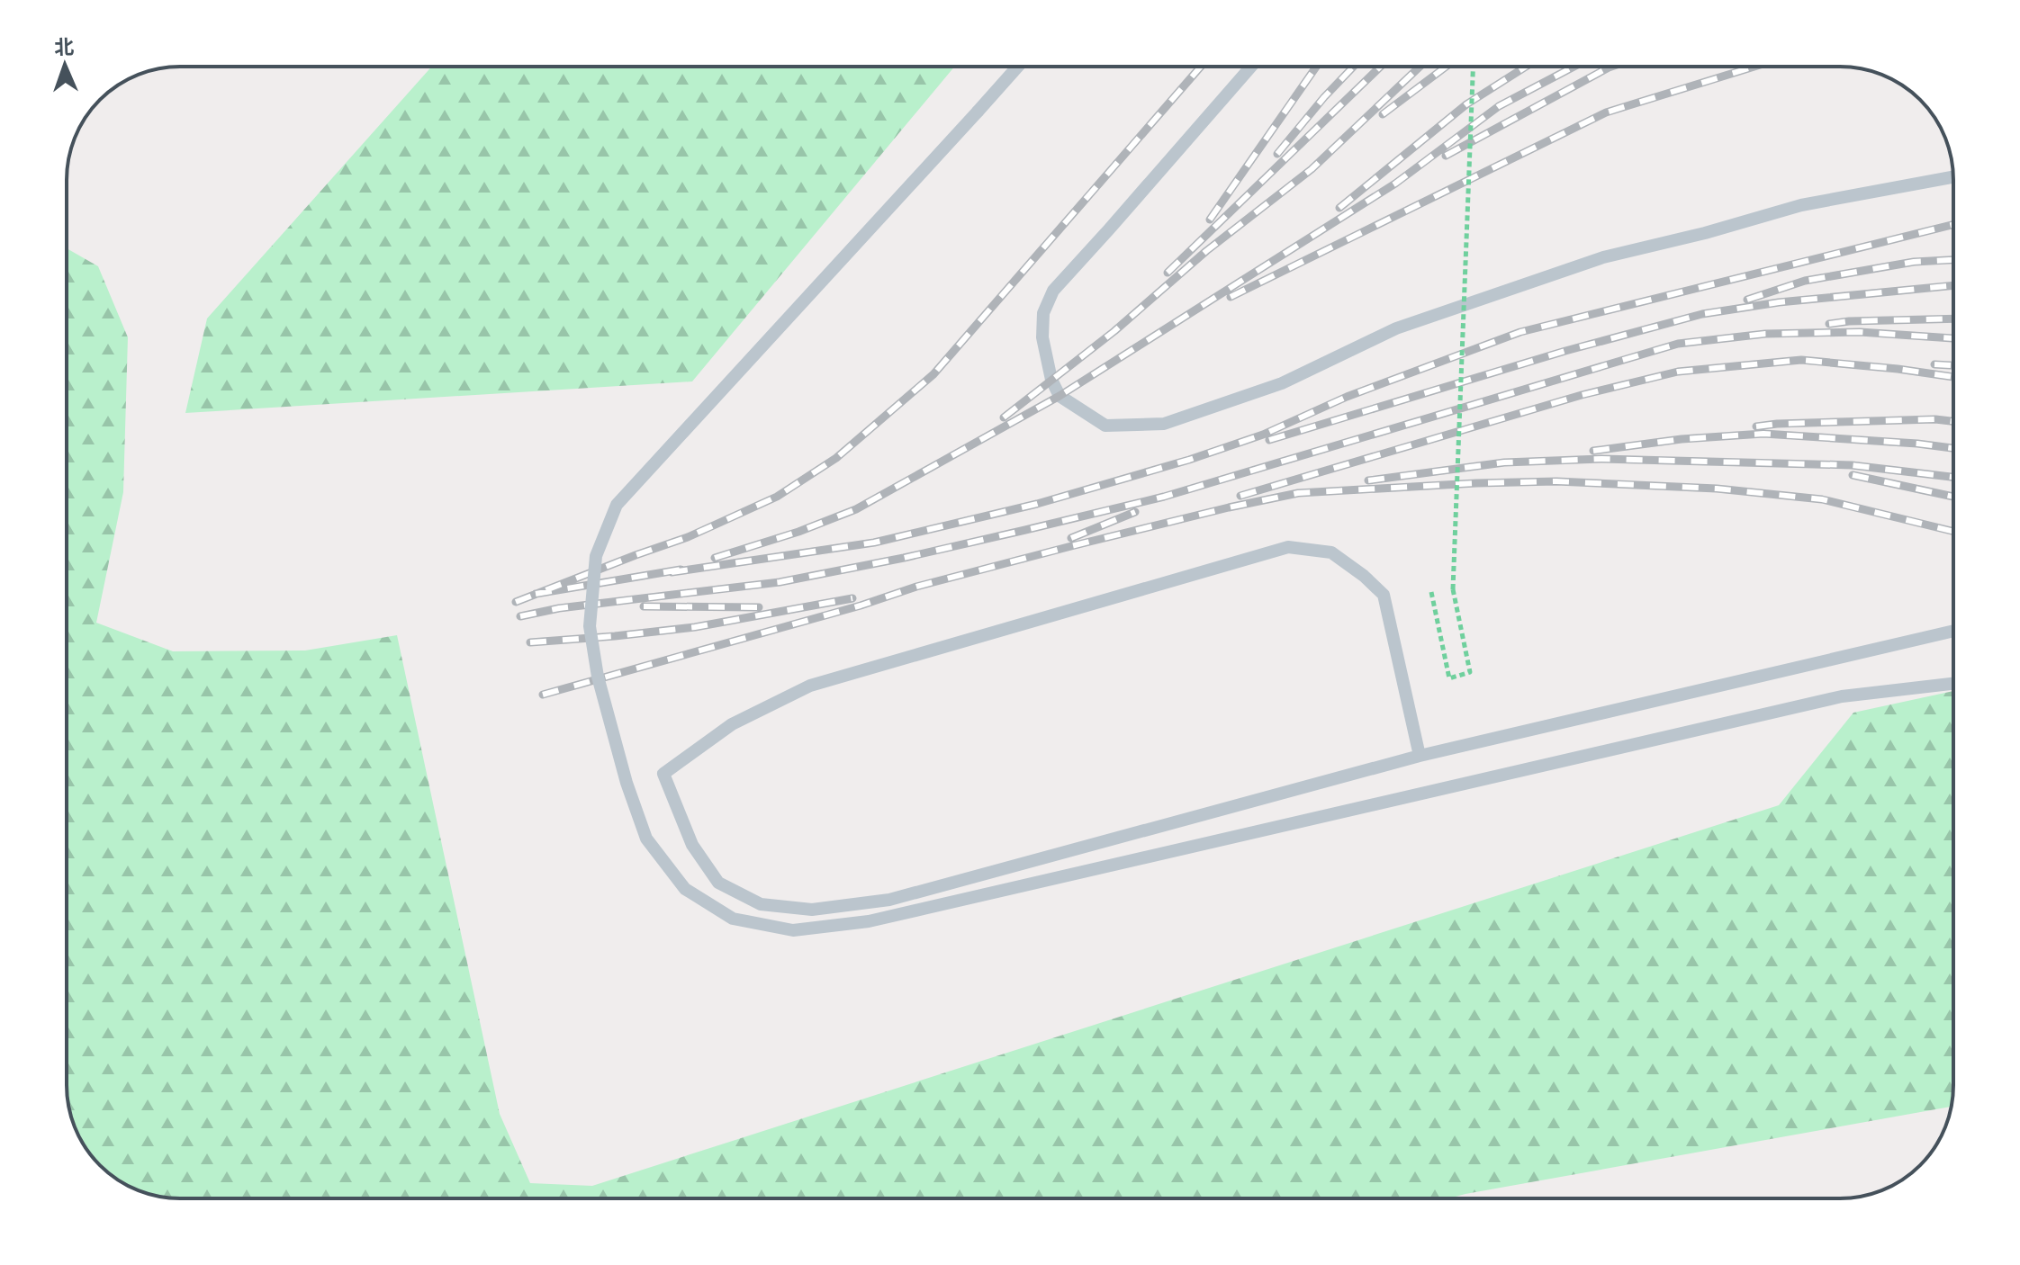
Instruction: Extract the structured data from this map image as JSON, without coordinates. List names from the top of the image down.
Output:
{
  "north": "top"
}
